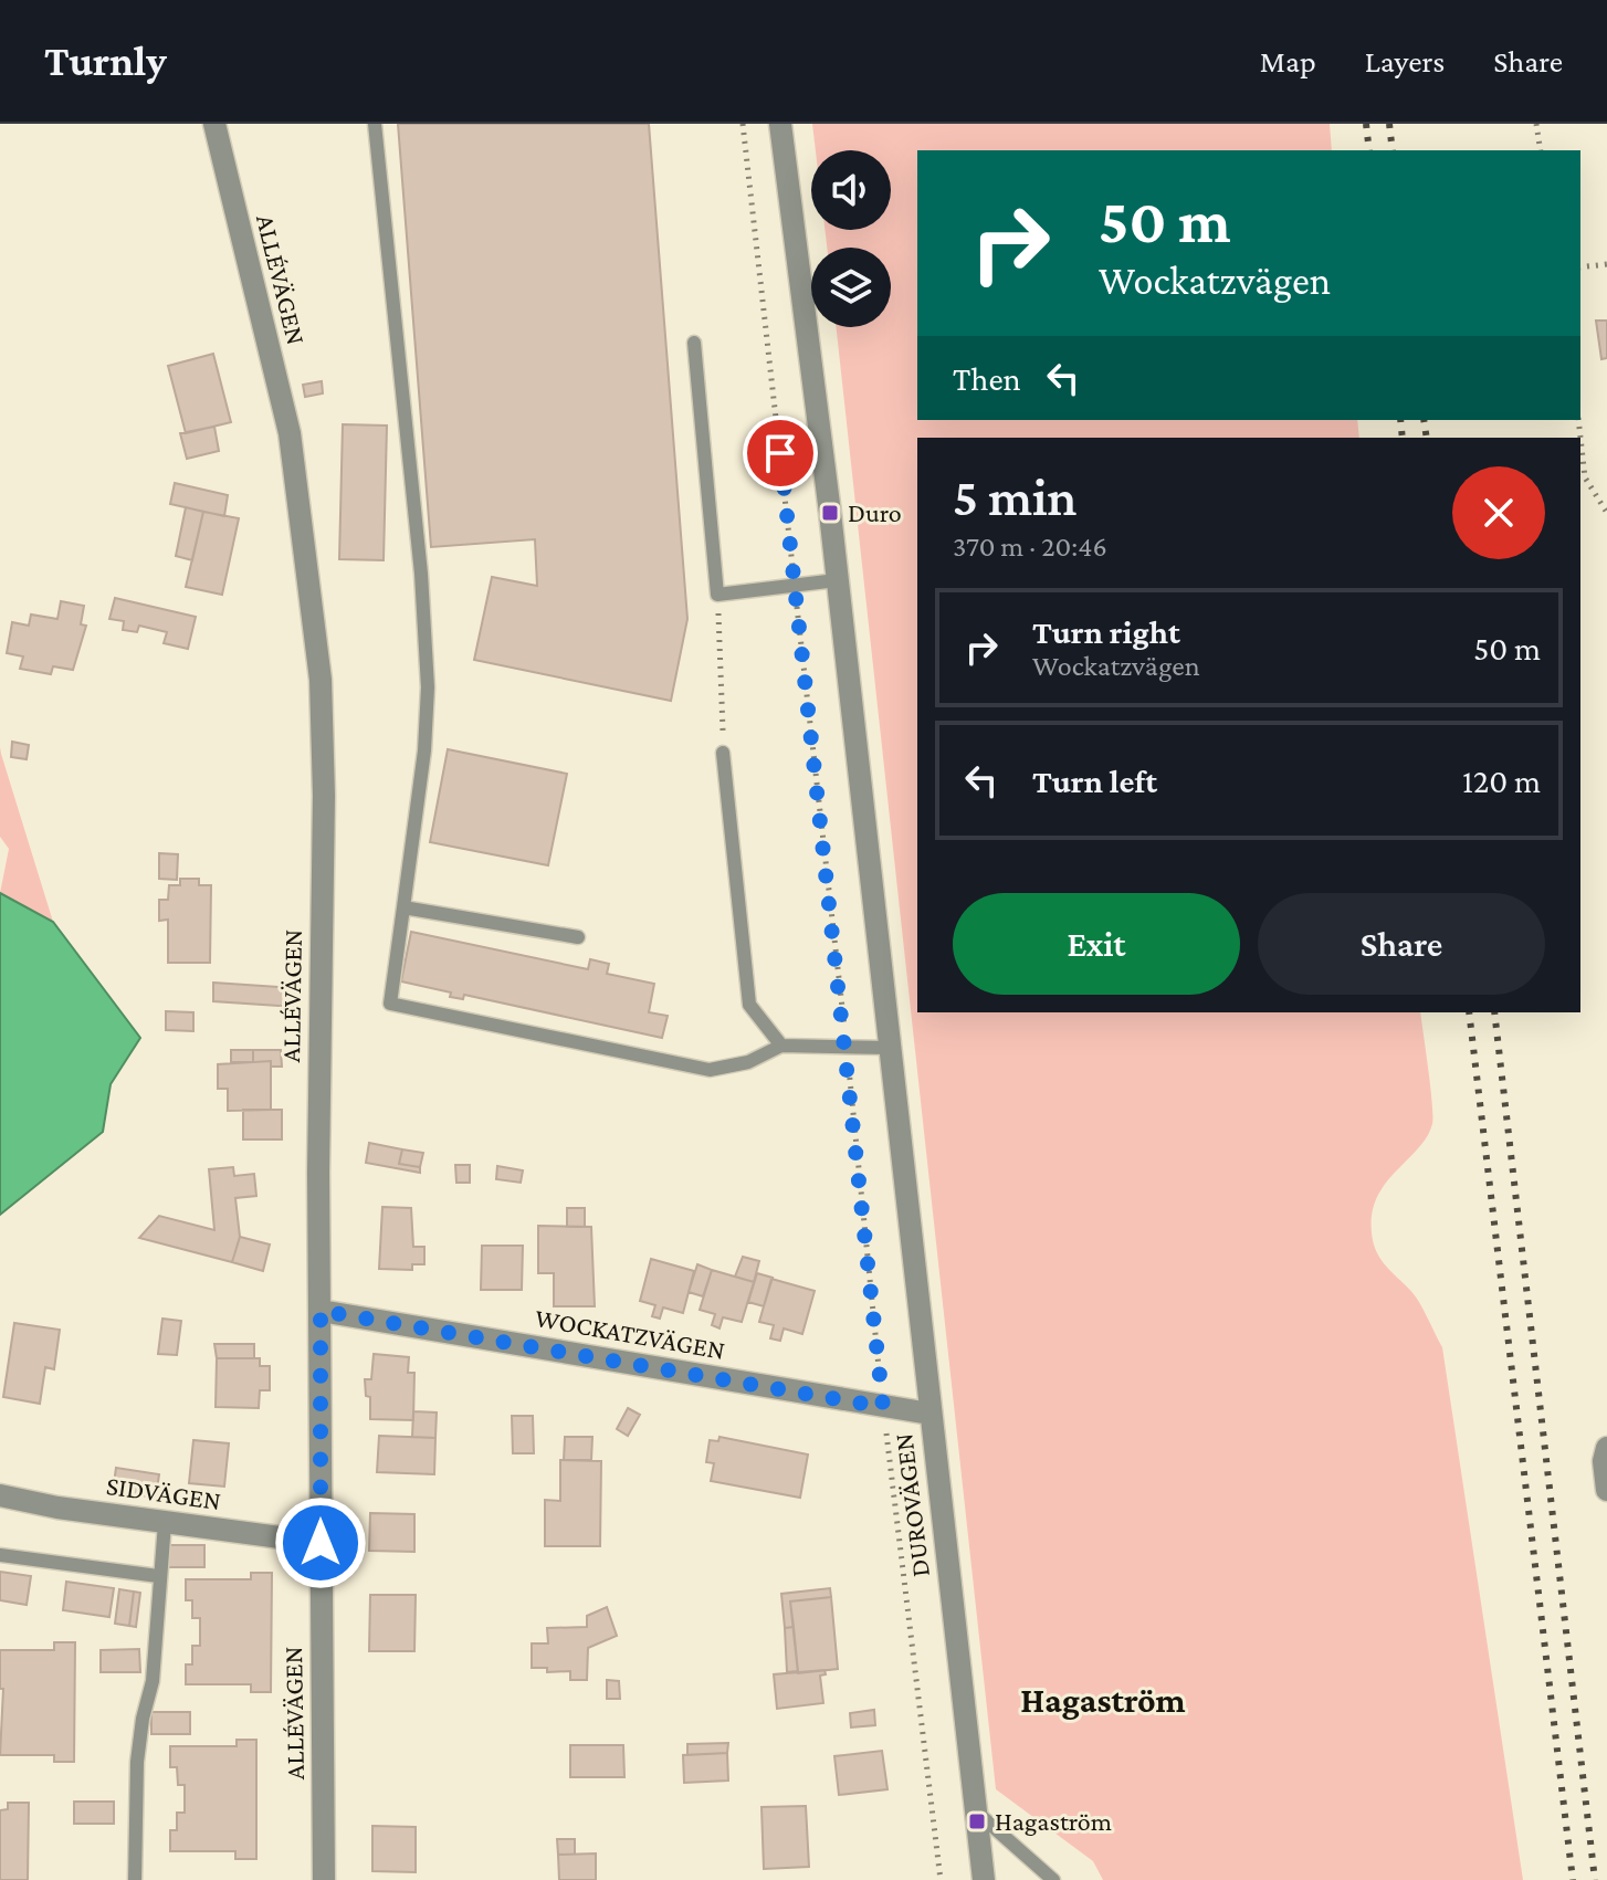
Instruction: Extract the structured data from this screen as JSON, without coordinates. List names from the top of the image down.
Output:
{
  "streets": {
    "street": [
      "ALLÉVÄGEN",
      "WOCKATZVÄGEN",
      "SIDVÄGEN",
      "DUROVÄGEN"
    ]
  },
  "crossings": [
    ["ALLÉVÄGEN", "WOCKATZVÄGEN"],
    ["ALLÉVÄGEN", "SIDVÄGEN"],
    ["WOCKATZVÄGEN", "DUROVÄGEN"]
  ],
  "districts": ["Hagaström"],
  "places": {
    "transit": ["Duro", "Hagaström"]
  },
  "page": {
    "header": "Turnly",
    "nav": ["Map", "Layers", "Share"],
    "turn": ["50 m", "Wockatzvägen"],
    "then": "Then",
    "heading": ["5 min", "370 m · 20:46"],
    "list": [
      {
        "name": "Turn right",
        "note": "Wockatzvägen",
        "value": "50 m"
      },
      {
        "name": "Turn left",
        "value": "120 m"
      }
    ],
    "buttons": ["Exit", "Share"]
  }
}
